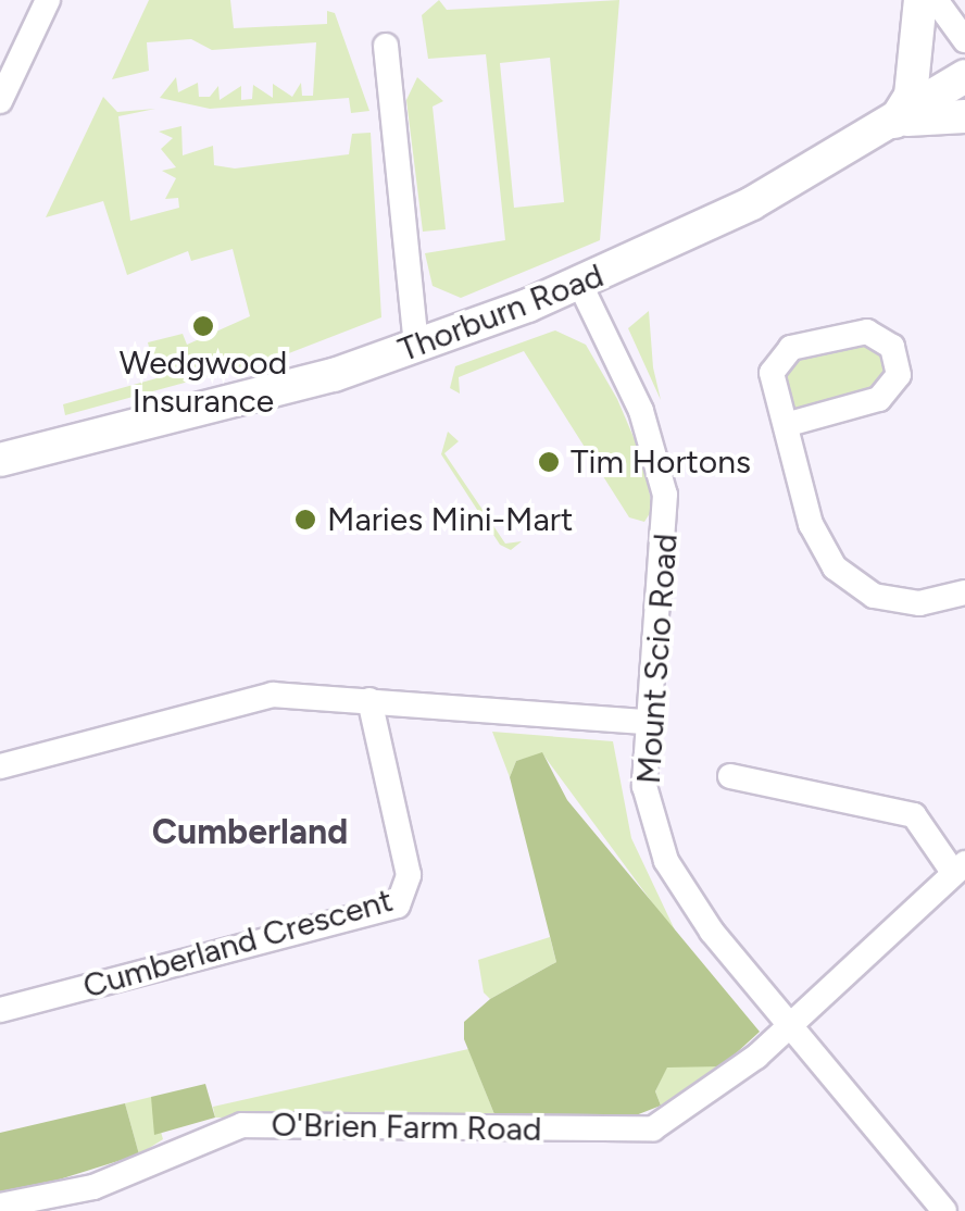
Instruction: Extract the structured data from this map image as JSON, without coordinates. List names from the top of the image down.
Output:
{
  "streets": {
    "main road": ["Thorburn Road"],
    "street": ["Mount Scio Road", "Cumberland Crescent", "O'Brien Farm Road"]
  },
  "crossings": [
    ["Thorburn Road", "Mount Scio Road"],
    ["Mount Scio Road", "O'Brien Farm Road"]
  ],
  "districts": ["Cumberland"],
  "places": ["Wedgwood Insurance", "Tim Hortons", "Maries Mini-Mart"]
}
